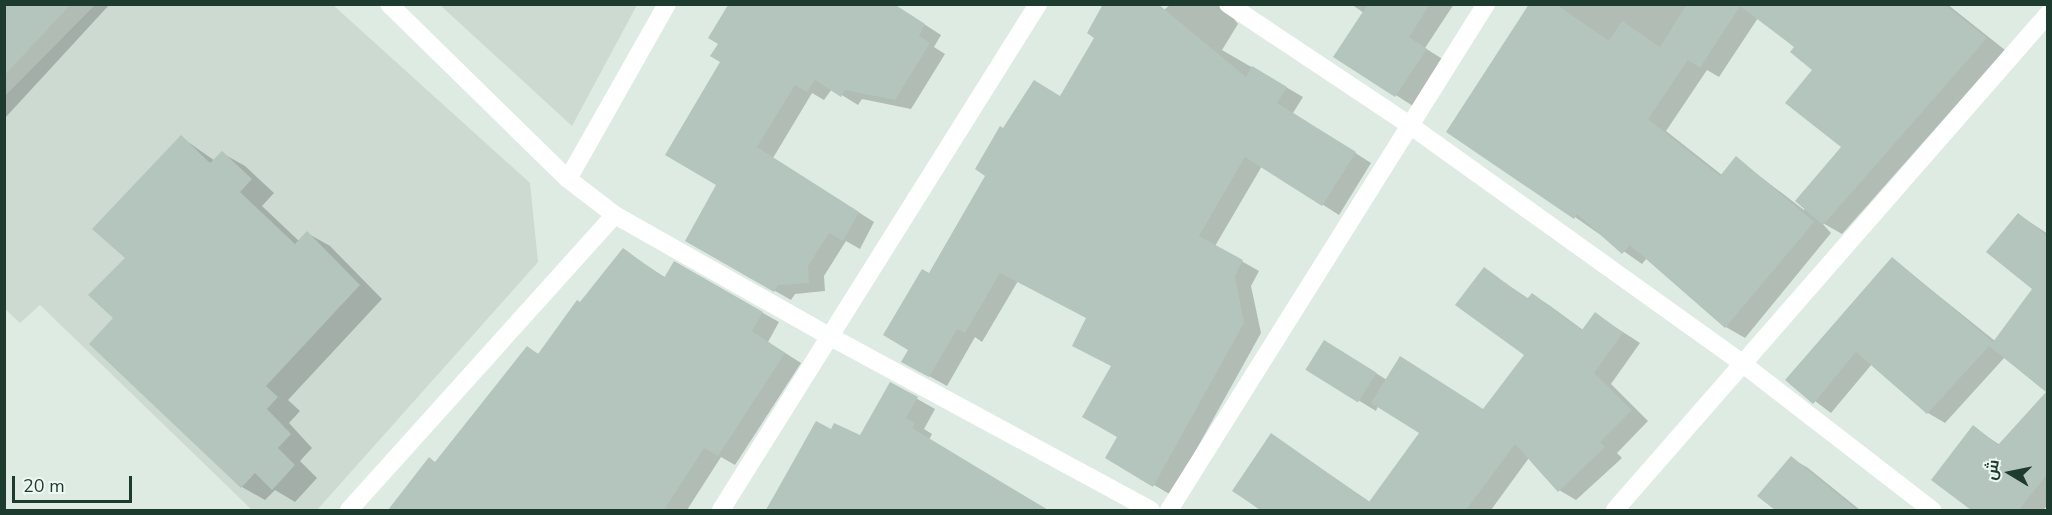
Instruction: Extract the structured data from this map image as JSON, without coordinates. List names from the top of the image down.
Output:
{
  "scale_bar": "20 m",
  "north": "left"
}
